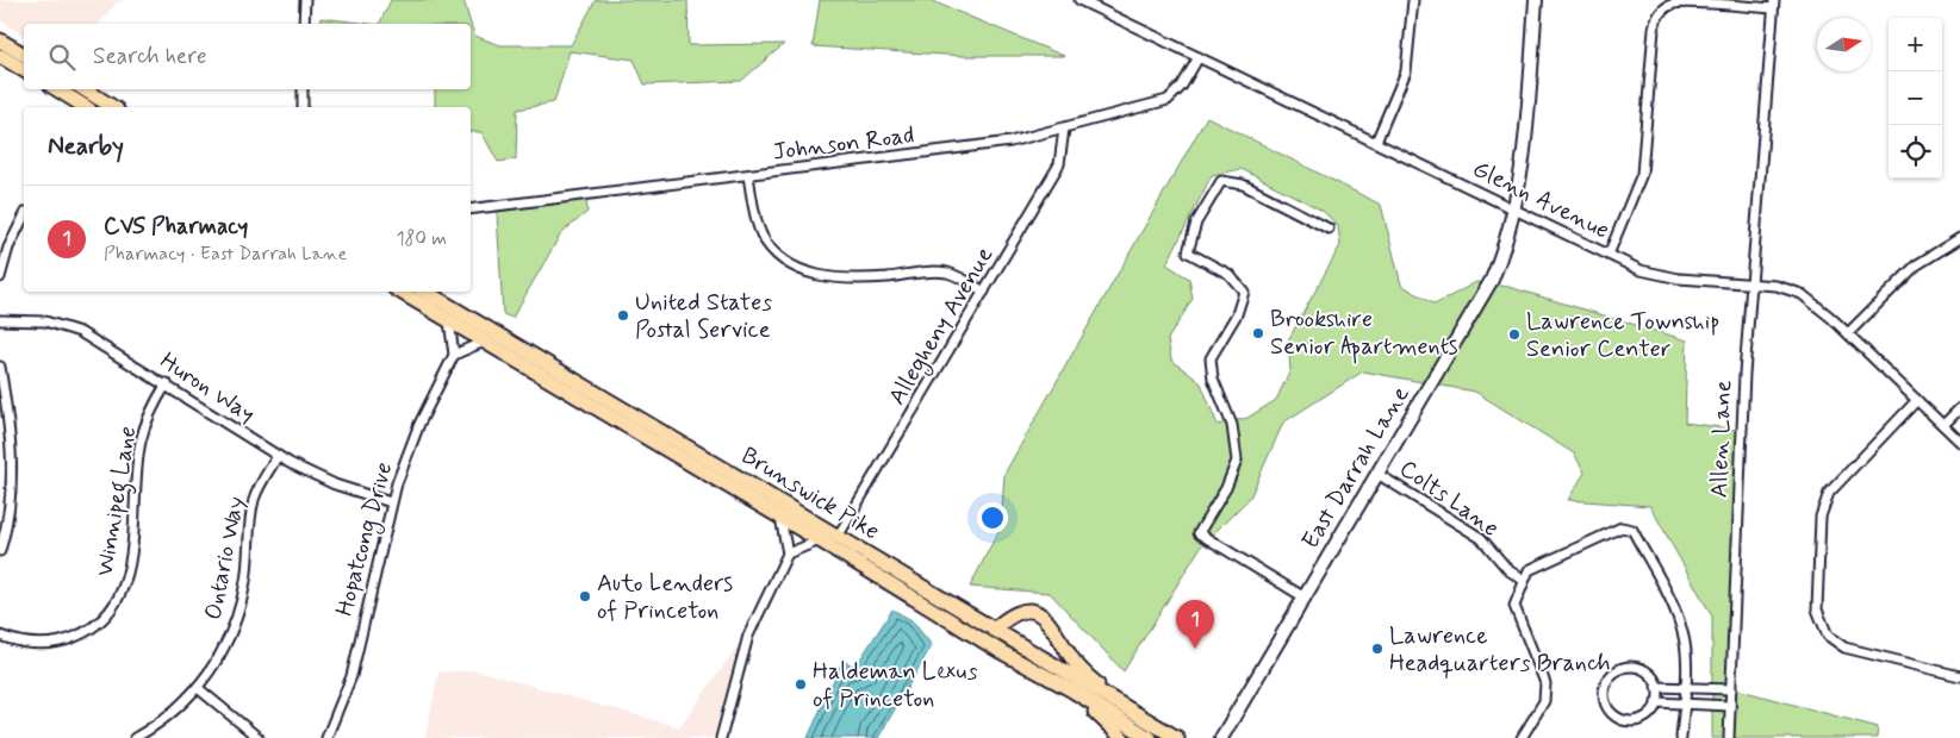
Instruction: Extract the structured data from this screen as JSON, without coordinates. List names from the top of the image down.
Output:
{
  "streets": {
    "main road": ["Brunswick Pike"],
    "street": [
      "Johnson Road",
      "Glenn Avenue",
      "Allegheny Avenue",
      "Huron Way",
      "Allen Lane",
      "East Darrah Lane",
      "Colts Lane",
      "Winnipeg Lane",
      "Hopatcong Drive",
      "Ontario Way"
    ]
  },
  "crossings": [
    ["Johnson Road", "Glenn Avenue"],
    ["Johnson Road", "Allegheny Avenue"],
    ["Glenn Avenue", "Allen Lane"],
    ["Glenn Avenue", "East Darrah Lane"],
    ["Allegheny Avenue", "Brunswick Pike"],
    ["Huron Way", "Winnipeg Lane"],
    ["Huron Way", "Hopatcong Drive"],
    ["Huron Way", "Ontario Way"],
    ["East Darrah Lane", "Colts Lane"]
  ],
  "places": [
    "United States Postal Service",
    "Brookshire Senior Apartments",
    "Lawrence Township Senior Center",
    "Auto Lenders of Princeton",
    "Lawrence Headquarters Branch",
    "Haldeman Lexus of Princeton"
  ],
  "north": "right",
  "page": {
    "map_buttons": ["+", "−"],
    "search": "Search here",
    "heading": "Nearby",
    "list": [
      {
        "mark": "1",
        "name": "CVS Pharmacy",
        "note": "Pharmacy · East Darrah Lane",
        "value": "180 m"
      }
    ],
    "pins": "1"
  }
}
